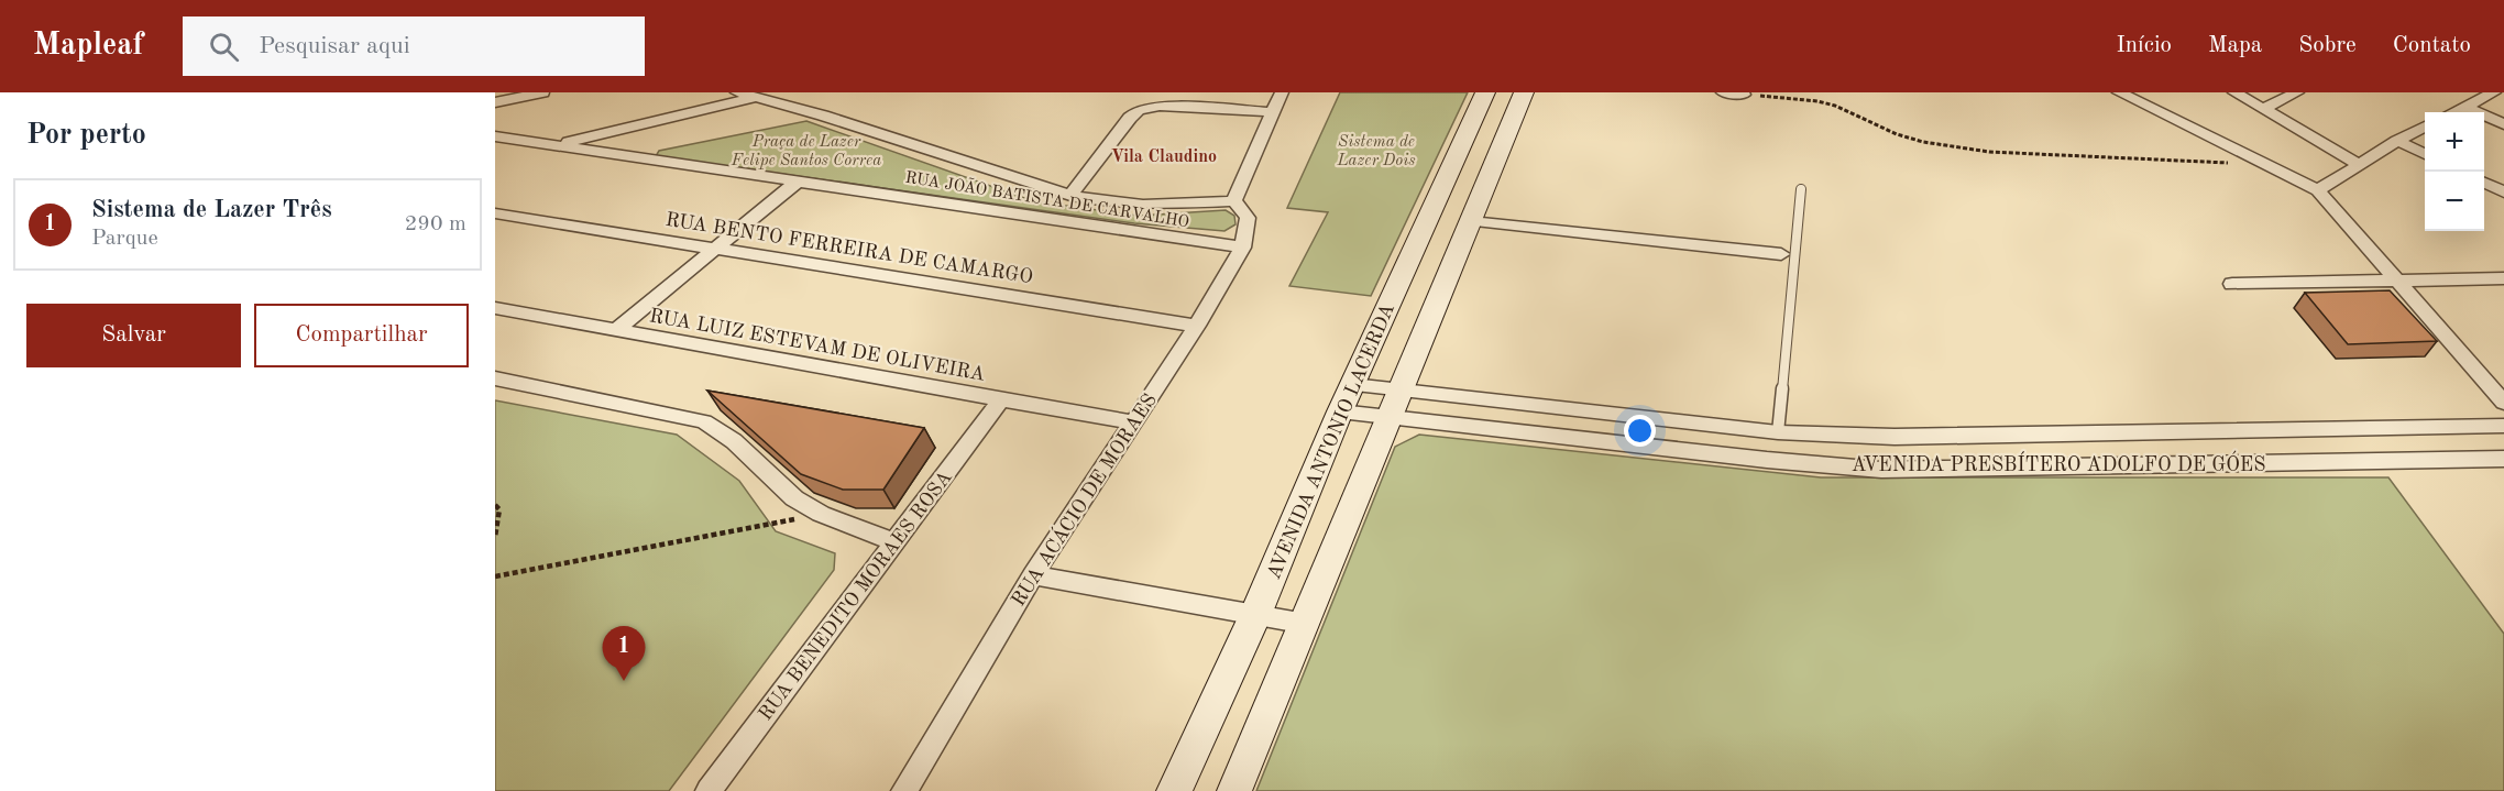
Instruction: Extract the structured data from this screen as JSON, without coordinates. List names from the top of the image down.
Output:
{
  "streets": {
    "main road": ["AVENIDA ANTONIO LACERDA"],
    "street": [
      "RUA JOÃO BATISTA DE CARVALHO",
      "RUA BENTO FERREIRA DE CAMARGO",
      "RUA LUIZ ESTEVAM DE OLIVEIRA",
      "AVENIDA PRESBÍTERO ADOLFO DE GÓES",
      "RUA ACÁCIO DE MORAES",
      "RUA BENEDITO MORAES ROSA"
    ]
  },
  "crossings": [
    ["RUA JOÃO BATISTA DE CARVALHO", "RUA ACÁCIO DE MORAES"],
    ["RUA BENTO FERREIRA DE CAMARGO", "RUA ACÁCIO DE MORAES"],
    ["RUA LUIZ ESTEVAM DE OLIVEIRA", "RUA ACÁCIO DE MORAES"],
    ["RUA LUIZ ESTEVAM DE OLIVEIRA", "RUA BENEDITO MORAES ROSA"],
    ["AVENIDA ANTONIO LACERDA", "AVENIDA PRESBÍTERO ADOLFO DE GÓES"]
  ],
  "districts": ["Vila Claudino"],
  "parks": ["Praça de Lazer Felipe Santos Correa", "Sistema de Lazer Dois"],
  "page": {
    "header": "Mapleaf",
    "search": "Pesquisar aqui",
    "nav": [
      "Início",
      "Mapa",
      "Sobre",
      "Contato"
    ],
    "heading": "Por perto",
    "map_buttons": ["+", "−"],
    "list": [
      {
        "mark": "1",
        "name": "Sistema de Lazer Três",
        "note": "Parque",
        "value": "290 m"
      }
    ],
    "buttons": ["Salvar", "Compartilhar"],
    "pins": "1"
  }
}
